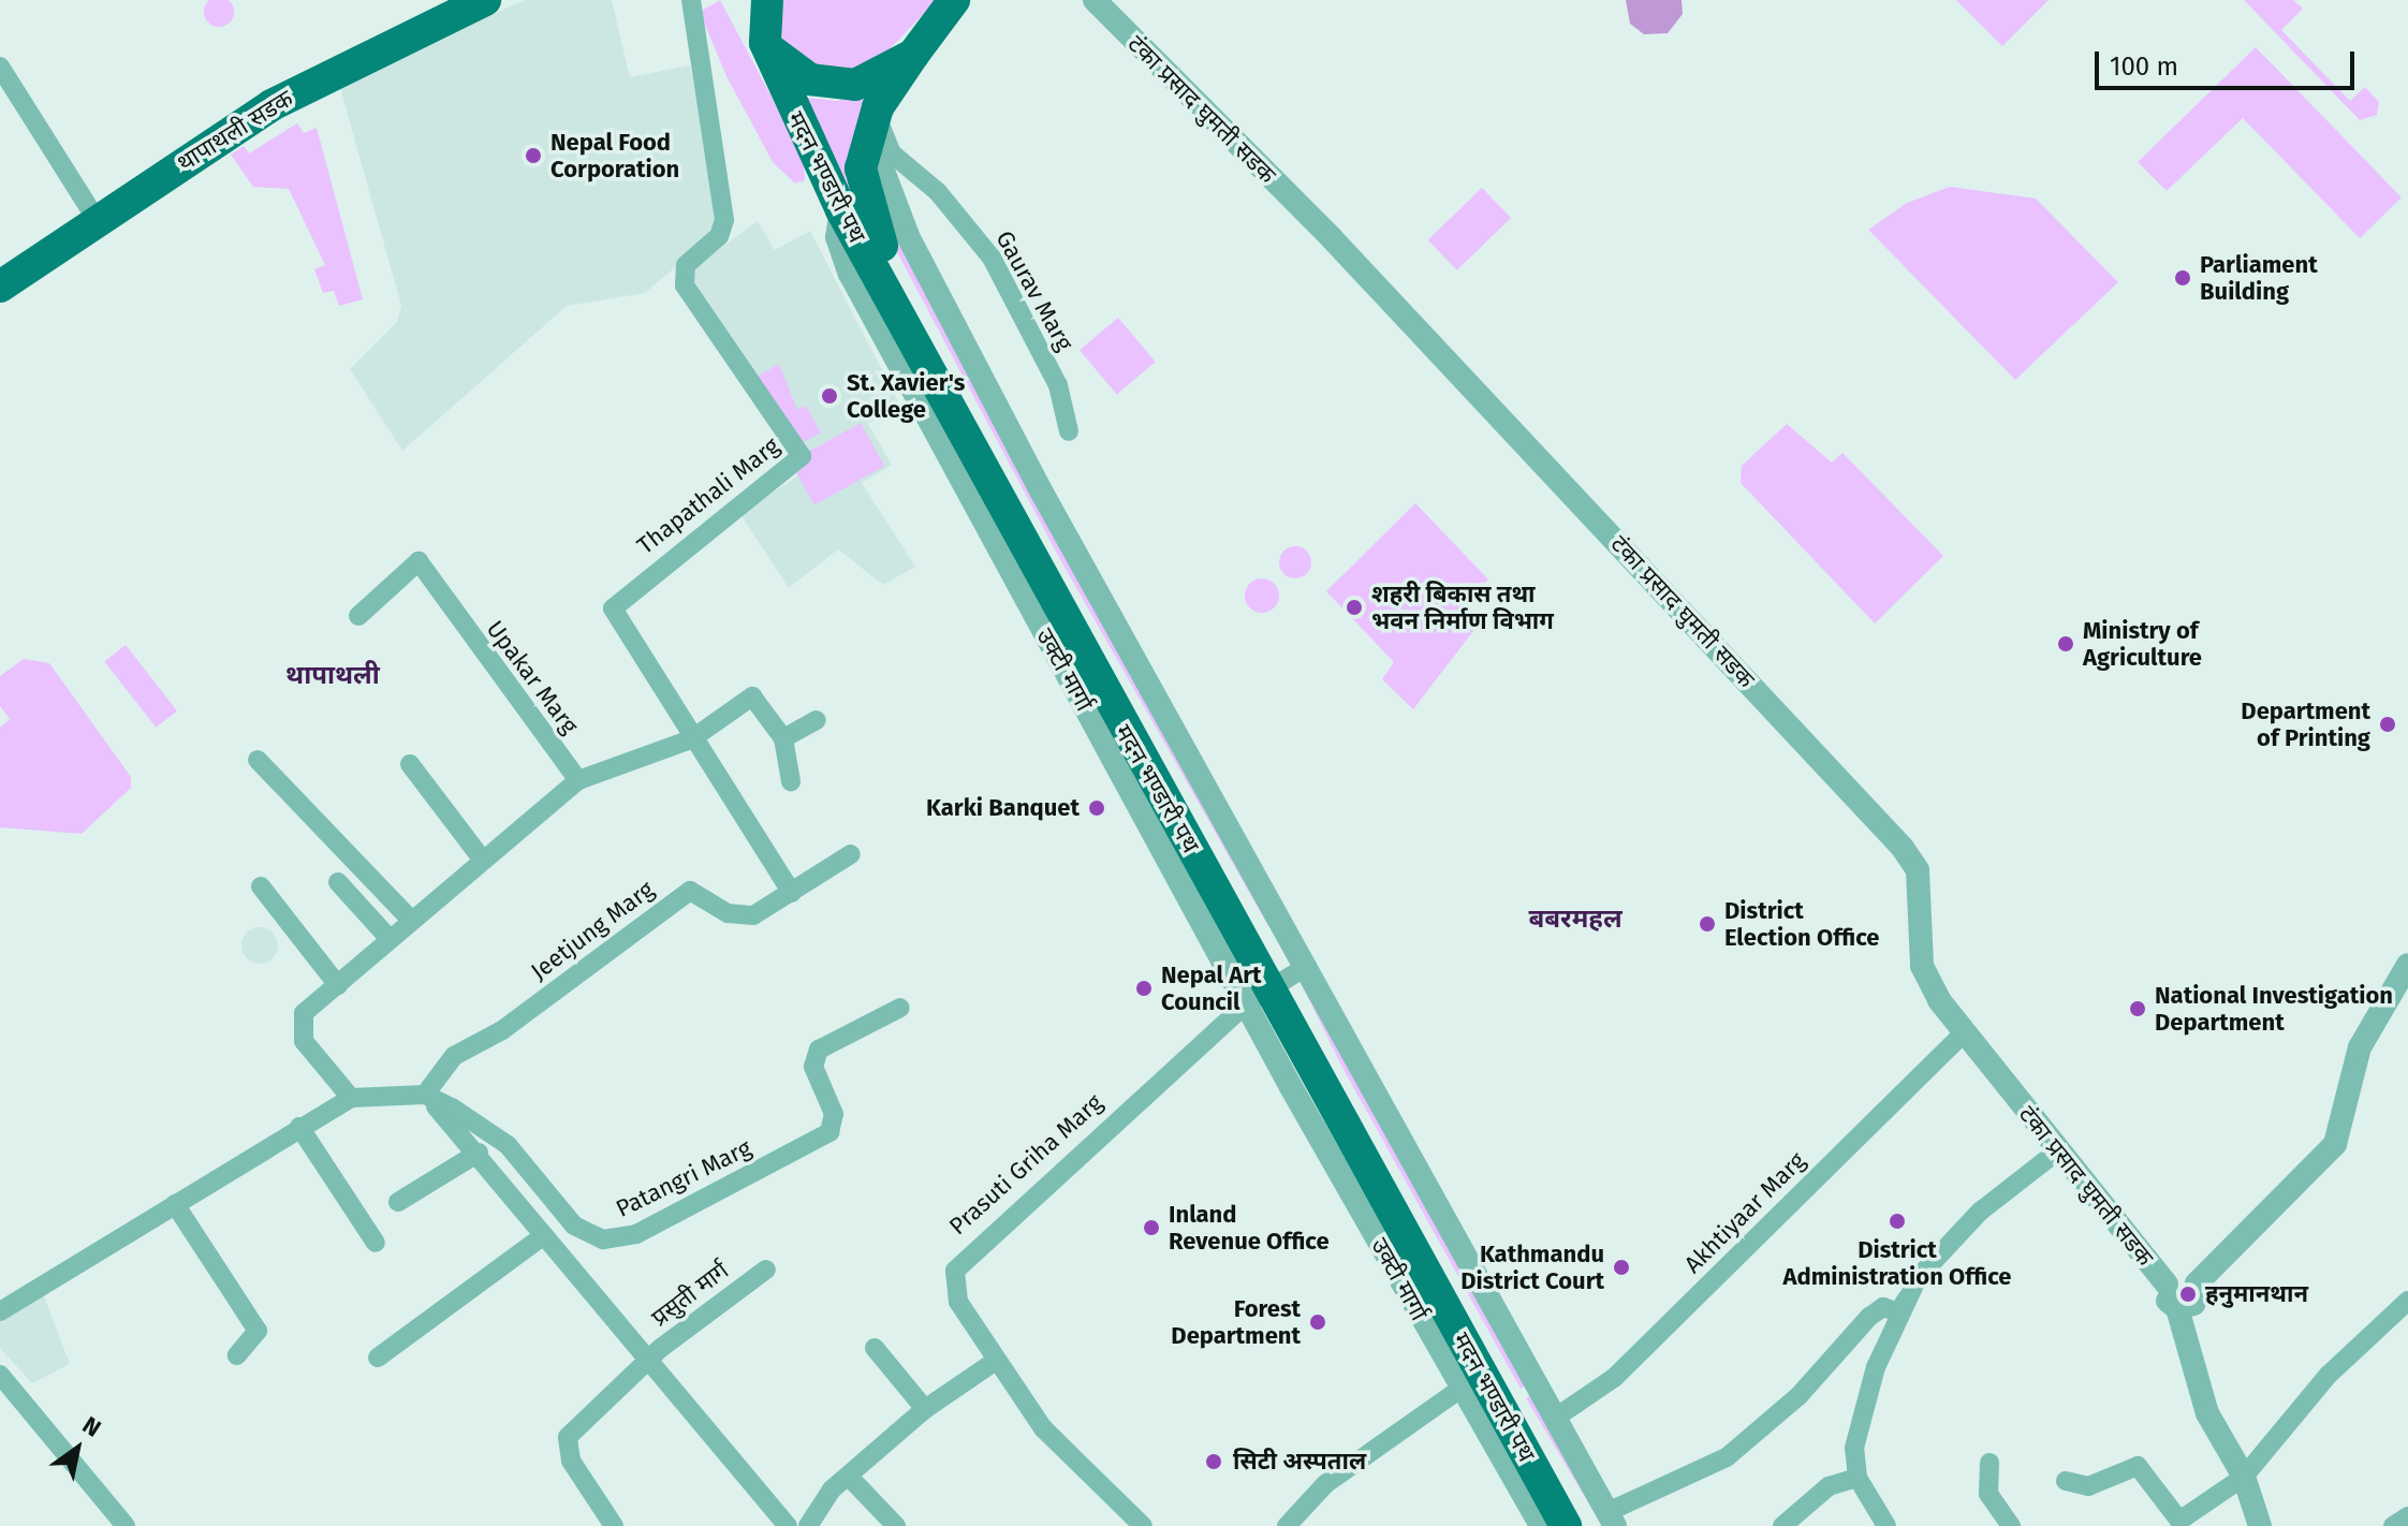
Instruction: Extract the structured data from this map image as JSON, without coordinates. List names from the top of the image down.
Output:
{
  "streets": {
    "highway": ["थापाथली सडक", "मदन भण्डारी पथ"],
    "street": [
      "टंका प्रसाद घुमती सडक",
      "Gaurav Marg",
      "Thapathali Marg",
      "उक्टी मार्गा",
      "Upakar Marg",
      "Jeetjung Marg",
      "Prasuti Griha Marg",
      "Patangri Marg",
      "Akhtiyaar Marg",
      "प्रसुती मार्ग"
    ]
  },
  "crossings": [
    ["टंका प्रसाद घुमती सडक", "Akhtiyaar Marg"],
    ["मदन भण्डारी पथ", "Gaurav Marg"],
    ["मदन भण्डारी पथ", "उक्टी मार्गा"],
    ["मदन भण्डारी पथ", "Prasuti Griha Marg"],
    ["उक्टी मार्गा", "Prasuti Griha Marg"],
    ["Jeetjung Marg", "Patangri Marg"]
  ],
  "districts": ["थापाथली", "बबरमहल"],
  "places": [
    "Nepal Food Corporation",
    "Parliament Building",
    "St. Xavier's College",
    "शहरी बिकास तथा भवन निर्माण विभाग",
    "Ministry of Agriculture",
    "Department of Printing",
    "Karki Banquet",
    "District Election Office",
    "Nepal Art Council",
    "National Investigation Department",
    "District Administration Office",
    "Inland Revenue Office",
    "Kathmandu District Court",
    "हनुमानथान",
    "Forest Department",
    "सिटी अस्पताल"
  ],
  "scale_bar": "100 m",
  "north": "top right"
}
